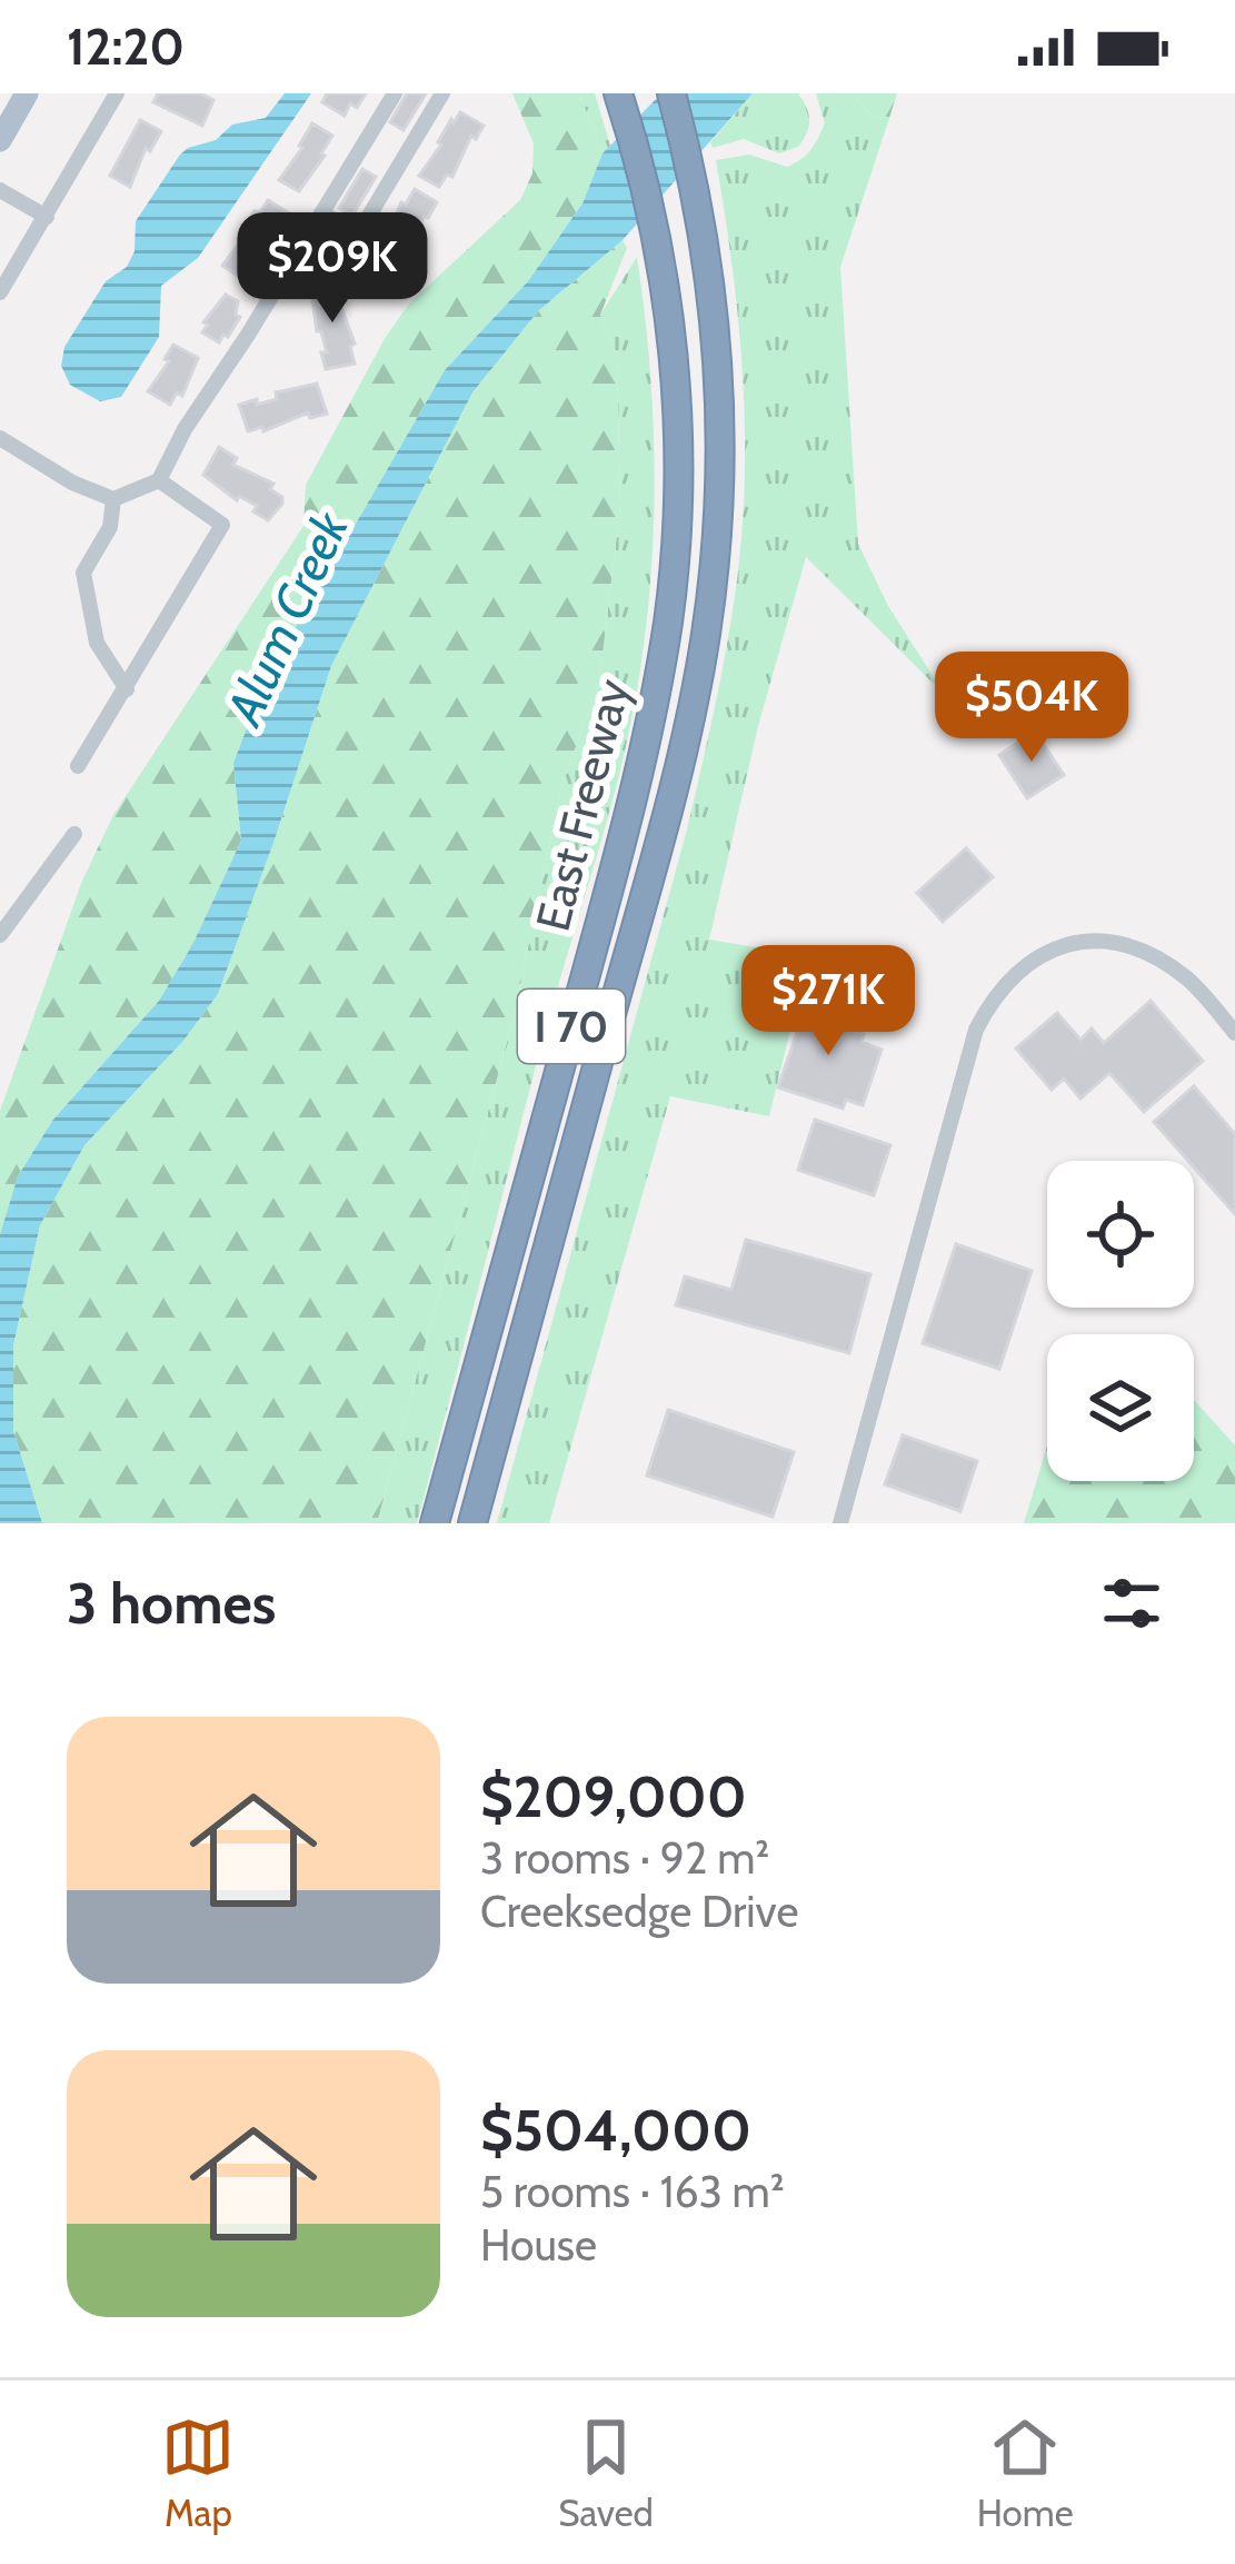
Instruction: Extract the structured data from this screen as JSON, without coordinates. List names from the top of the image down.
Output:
{
  "streets": {
    "highway": ["East Freeway", "I 70"]
  },
  "water": ["Alum Creek"],
  "page": {
    "status": "12:20",
    "price": ["$209K", "$504K", "$271K"],
    "heading": "3 homes",
    "list": [
      {
        "name": "$209,000",
        "note": "3 rooms · 92 m² · Creeksedge Drive"
      },
      {
        "name": "$504,000",
        "note": "5 rooms · 163 m² · House"
      }
    ],
    "tabs": ["Map", "Saved", "Home"]
  }
}
